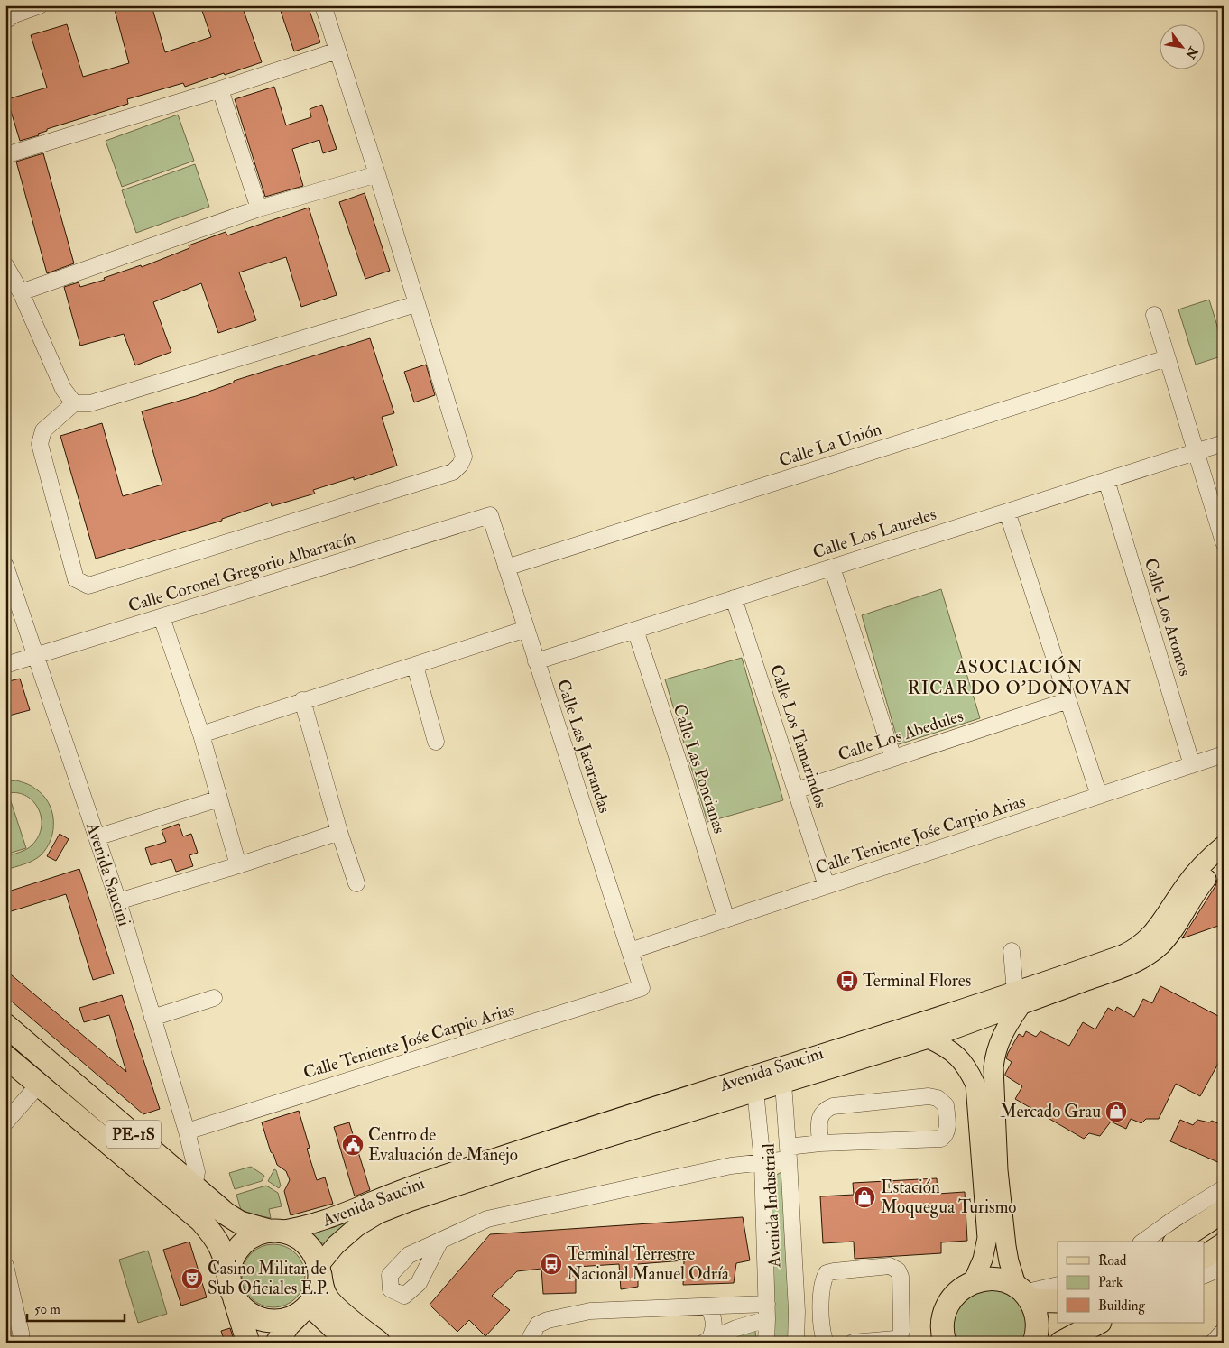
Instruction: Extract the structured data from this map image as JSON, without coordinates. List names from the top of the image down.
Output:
{
  "streets": {
    "highway": ["PE-1S"],
    "main road": ["Avenida Saucini"],
    "street": [
      "Calle La Unión",
      "Calle Los Laureles",
      "Calle Coronel Gregorio Albarracín",
      "Calle Los Aromos",
      "Calle Los Abedules",
      "Calle Los Tamarindos",
      "Calle Las Jacarandas",
      "Calle Las Poncianas",
      "Calle Teniente Jośe Carpio Arias",
      "Avenida Industrial"
    ]
  },
  "crossings": [
    ["Calle La Unión", "Calle Las Jacarandas"],
    ["Calle Los Laureles", "Calle Los Aromos"],
    ["Calle Los Laureles", "Calle Los Tamarindos"],
    ["Calle Los Laureles", "Calle Las Jacarandas"],
    ["Calle Los Laureles", "Calle Las Poncianas"],
    ["Calle Coronel Gregorio Albarracín", "Calle Las Jacarandas"],
    ["Calle Coronel Gregorio Albarracín", "Avenida Saucini"],
    ["Calle Los Aromos", "Calle Teniente Jośe Carpio Arias"],
    ["Calle Los Abedules", "Calle Los Tamarindos"],
    ["Calle Los Tamarindos", "Calle Teniente Jośe Carpio Arias"],
    ["Calle Las Jacarandas", "Calle Teniente Jośe Carpio Arias"],
    ["Calle Las Poncianas", "Calle Teniente Jośe Carpio Arias"],
    ["Calle Teniente Jośe Carpio Arias", "Avenida Saucini"],
    ["Avenida Saucini", "PE-1S"],
    ["Avenida Saucini", "Avenida Industrial"]
  ],
  "districts": ["ASOCIACIÓN RICARDO O'DONOVAN"],
  "places": {
    "bus stop": ["Terminal Flores", "Terminal Terrestre Nacional Manuel Odría"],
    "shop": ["Mercado Grau", "Estación Moquegua Turismo"],
    "public building": ["Centro de Evaluación de Manejo"],
    "theatre": ["Casino Militar de Sub Oficiales E.P."]
  },
  "legend": ["Road", "Park", "Building"],
  "scale_bar": "50 m",
  "north": "bottom right"
}
